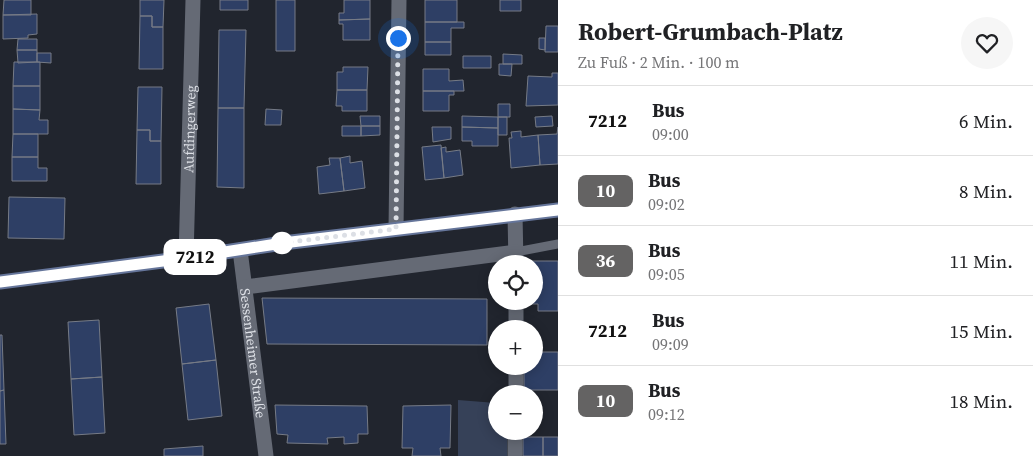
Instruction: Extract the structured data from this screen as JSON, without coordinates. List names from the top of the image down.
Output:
{
  "streets": {
    "street": ["Aufdingerweg", "Sessenheimer Straße"]
  },
  "lines": ["bus line 7212"],
  "page": {
    "on_map": "7212",
    "heading": ["Robert-Grumbach-Platz", "Zu Fuß · 2 Min. · 100 m"],
    "list": [
      {
        "mark": "7212",
        "name": "Bus",
        "note": "09:00",
        "value": "6 Min."
      },
      {
        "mark": "10",
        "name": "Bus",
        "note": "09:02",
        "value": "8 Min."
      },
      {
        "mark": "36",
        "name": "Bus",
        "note": "09:05",
        "value": "11 Min."
      },
      {
        "mark": "7212",
        "name": "Bus",
        "note": "09:09",
        "value": "15 Min."
      },
      {
        "mark": "10",
        "name": "Bus",
        "note": "09:12",
        "value": "18 Min."
      }
    ],
    "map_buttons": ["+", "−"]
  }
}
